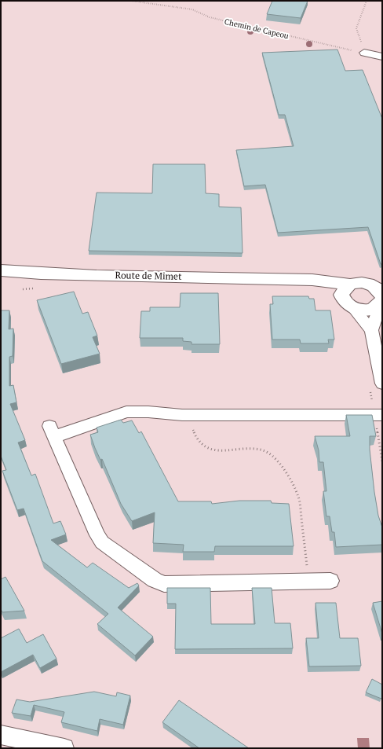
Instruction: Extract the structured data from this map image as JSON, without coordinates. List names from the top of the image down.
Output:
{
  "streets": {
    "street": ["Route de Mimet"],
    "path": ["Chemin de Capeou"]
  }
}
